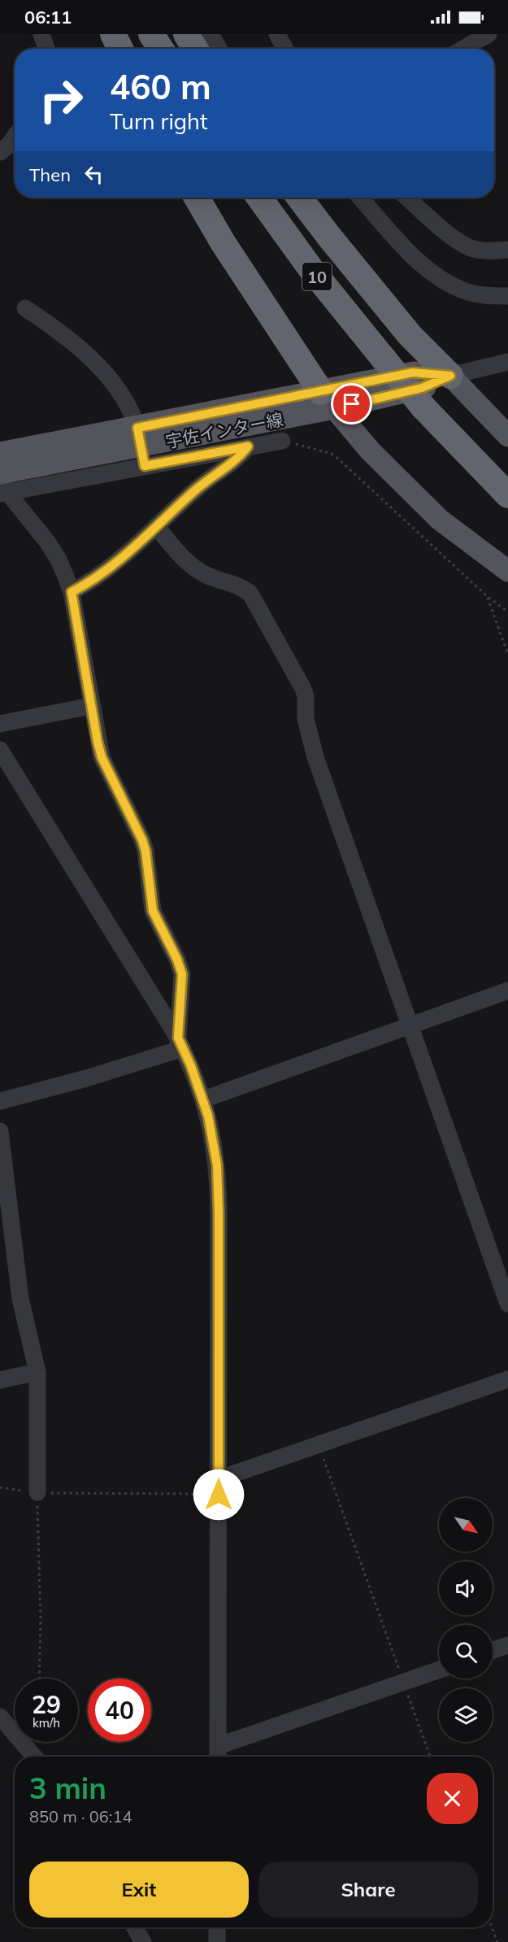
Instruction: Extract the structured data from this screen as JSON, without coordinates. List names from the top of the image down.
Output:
{
  "streets": {
    "highway": ["10"],
    "main road": ["宇佐インター線"]
  },
  "north": "bottom right",
  "page": {
    "status": "06:11",
    "turn": ["460 m", "Turn right"],
    "then": "Then",
    "speed": "29 km/h",
    "limit": "40",
    "heading": ["3 min", "850 m · 06:14"],
    "buttons": ["Exit", "Share"]
  }
}
